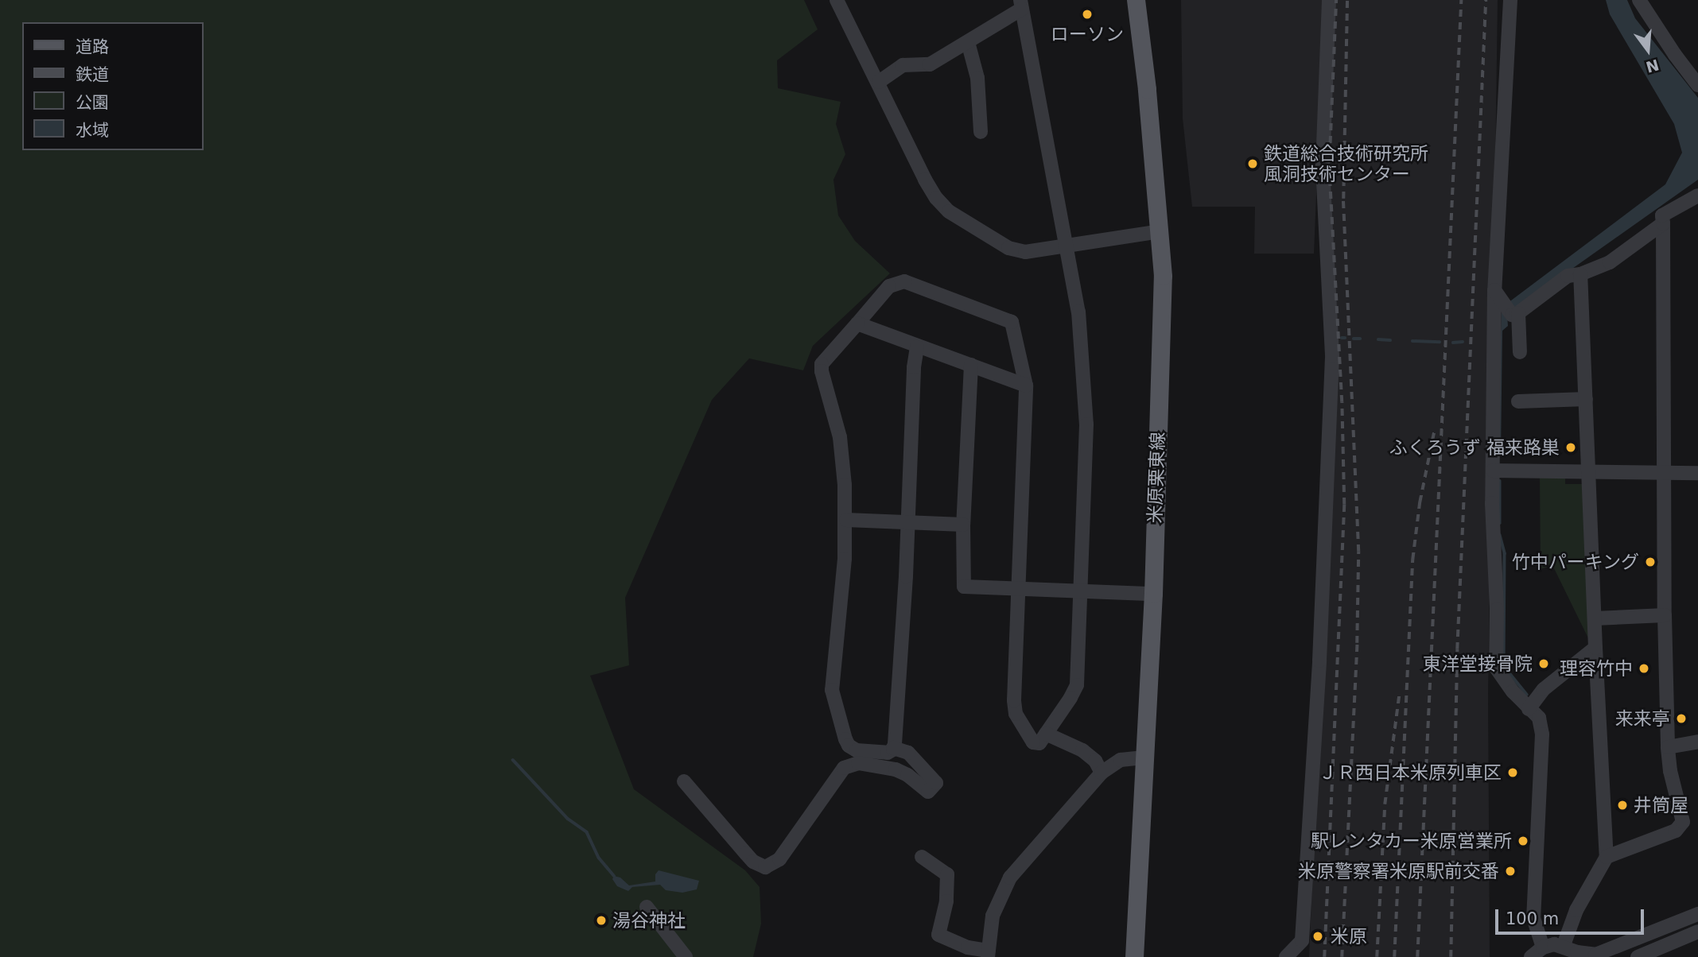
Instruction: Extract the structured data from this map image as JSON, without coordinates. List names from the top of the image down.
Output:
{
  "streets": {
    "main road": ["米原栗東線"]
  },
  "places": [
    "ローソン",
    "鉄道総合技術研究所 風洞技術センター",
    "ふくろうず 福来路巣",
    "竹中パーキング",
    "東洋堂接骨院",
    "理容竹中",
    "来来亭",
    "ＪＲ西日本米原列車区",
    "井筒屋",
    "駅レンタカー米原営業所",
    "米原警察署米原駅前交番",
    "湯谷神社",
    "米原"
  ],
  "legend": [
    "道路",
    "鉄道",
    "公園",
    "水域"
  ],
  "scale_bar": "100 m",
  "north": "bottom"
}
